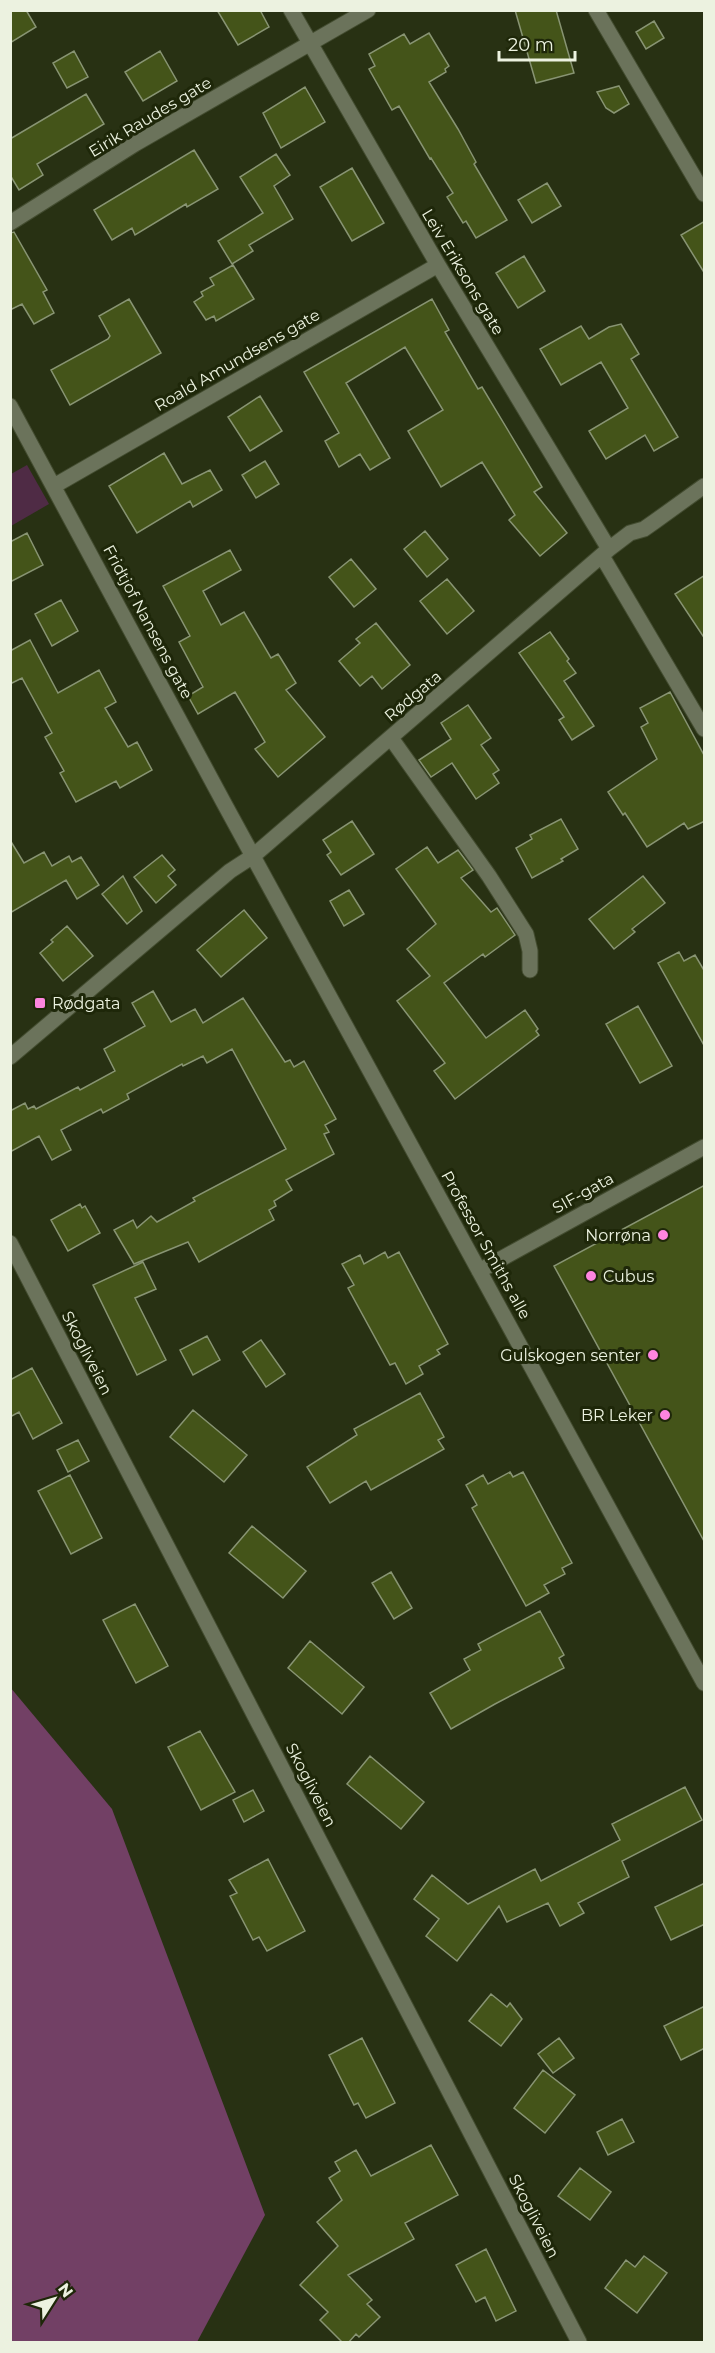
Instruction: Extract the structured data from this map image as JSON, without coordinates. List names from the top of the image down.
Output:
{
  "streets": {
    "street": [
      "Eirik Raudes gate",
      "Leiv Eriksons gate",
      "Roald Amundsens gate",
      "Fridtjof Nansens gate",
      "Rødgata",
      "SIF-gata",
      "Professor Smiths alle",
      "Skogliveien"
    ]
  },
  "crossings": [
    ["Eirik Raudes gate", "Leiv Eriksons gate"],
    ["Leiv Eriksons gate", "Roald Amundsens gate"],
    ["Leiv Eriksons gate", "Rødgata"],
    ["Roald Amundsens gate", "Fridtjof Nansens gate"],
    ["Fridtjof Nansens gate", "Rødgata"],
    ["Fridtjof Nansens gate", "Professor Smiths alle"],
    ["Rødgata", "Professor Smiths alle"],
    ["SIF-gata", "Professor Smiths alle"]
  ],
  "places": {
    "transit": ["Rødgata"],
    "other": [
      "Norrøna",
      "Cubus",
      "Gulskogen senter",
      "BR Leker"
    ]
  },
  "scale_bar": "20 m",
  "north": "top right"
}
